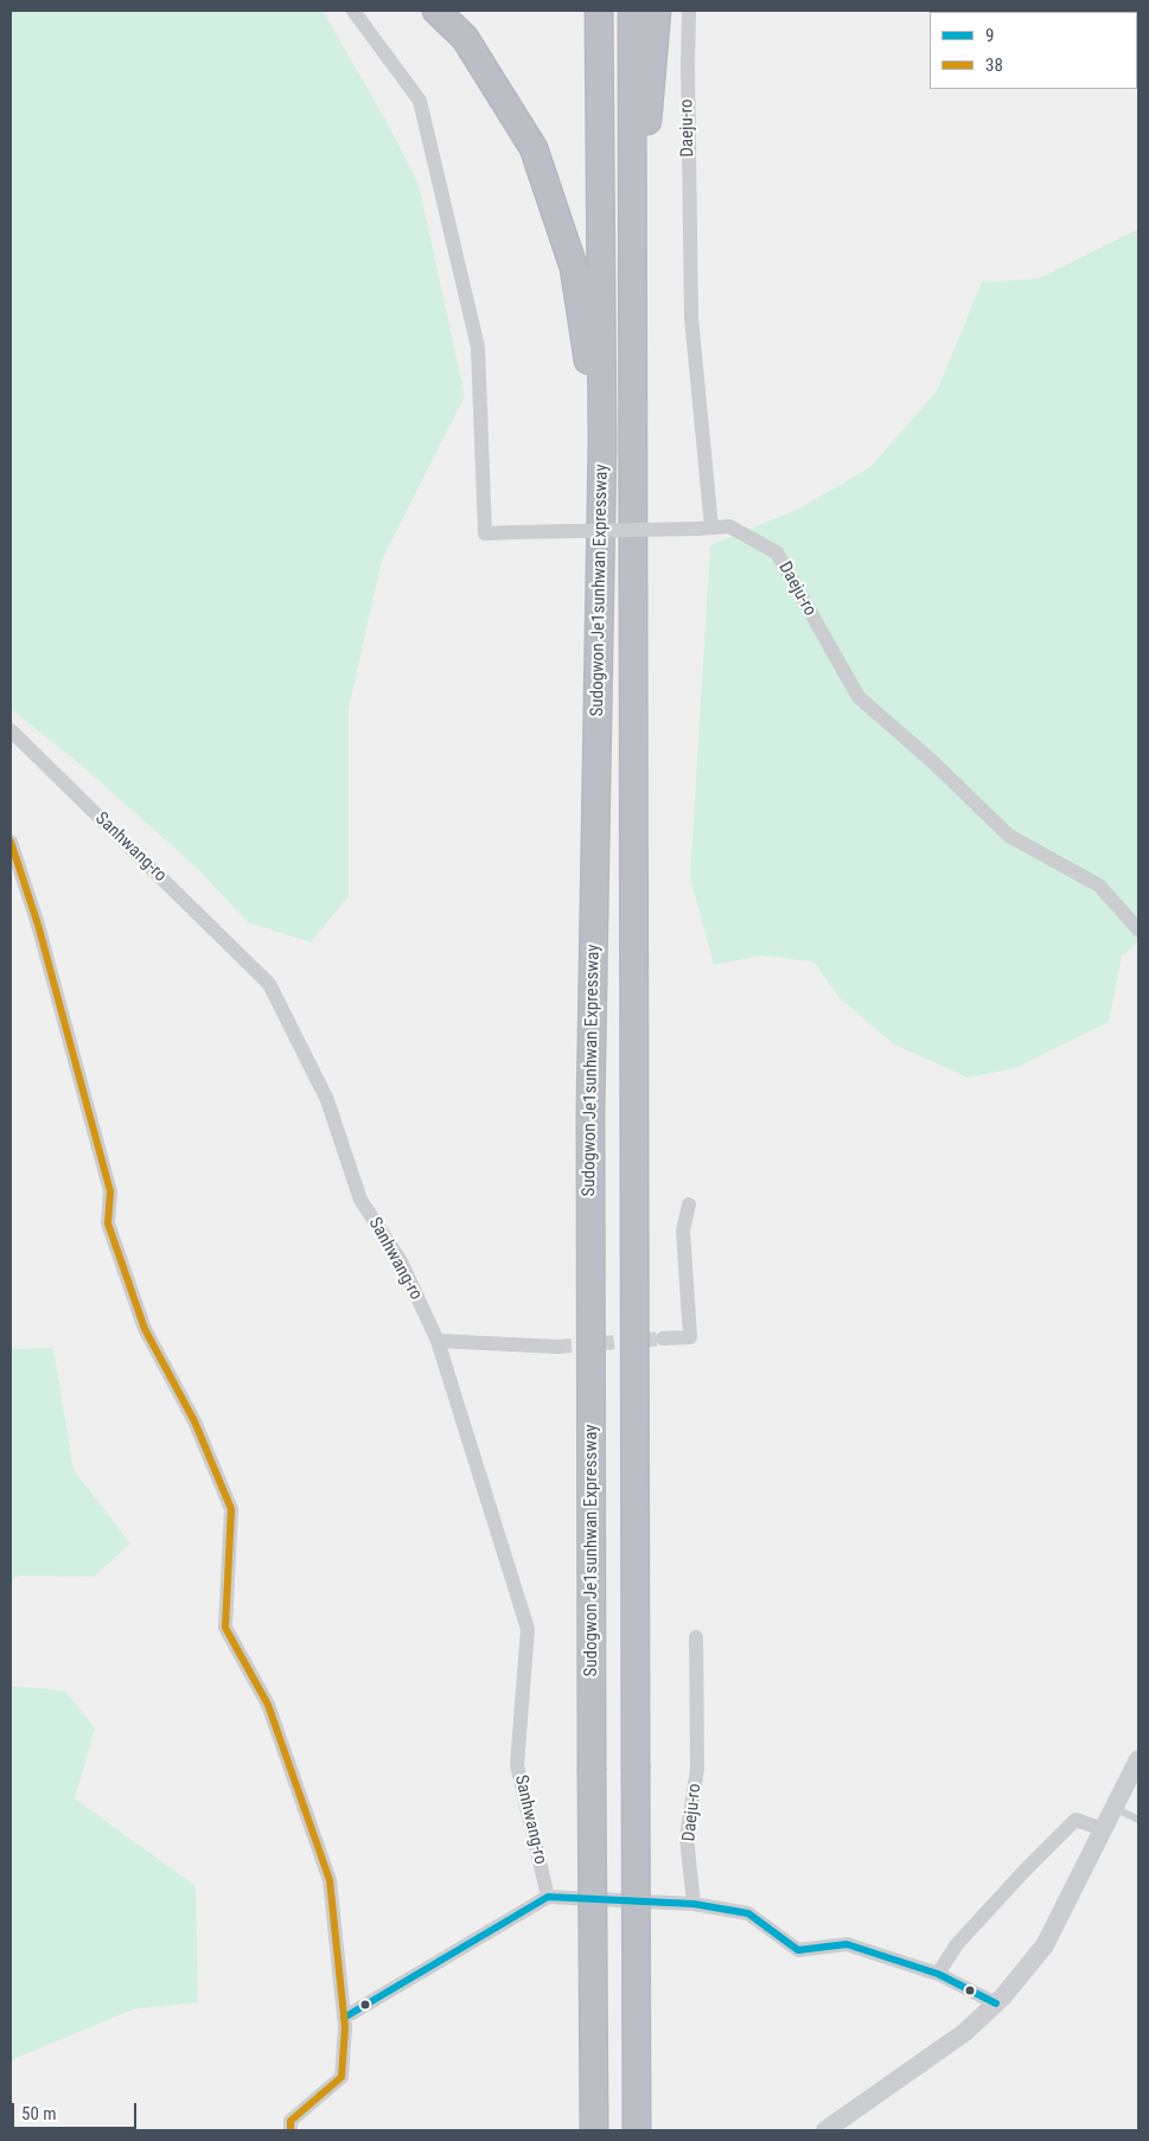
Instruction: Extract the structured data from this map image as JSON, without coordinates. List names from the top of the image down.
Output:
{
  "streets": {
    "highway": ["Sudogwon Je1sunhwan Expressway"],
    "street": ["Daeju-ro", "Sanhwang-ro"]
  },
  "lines": ["transit line 38", "transit line 9"],
  "legend": ["9", "38"],
  "scale_bar": "50 m"
}
